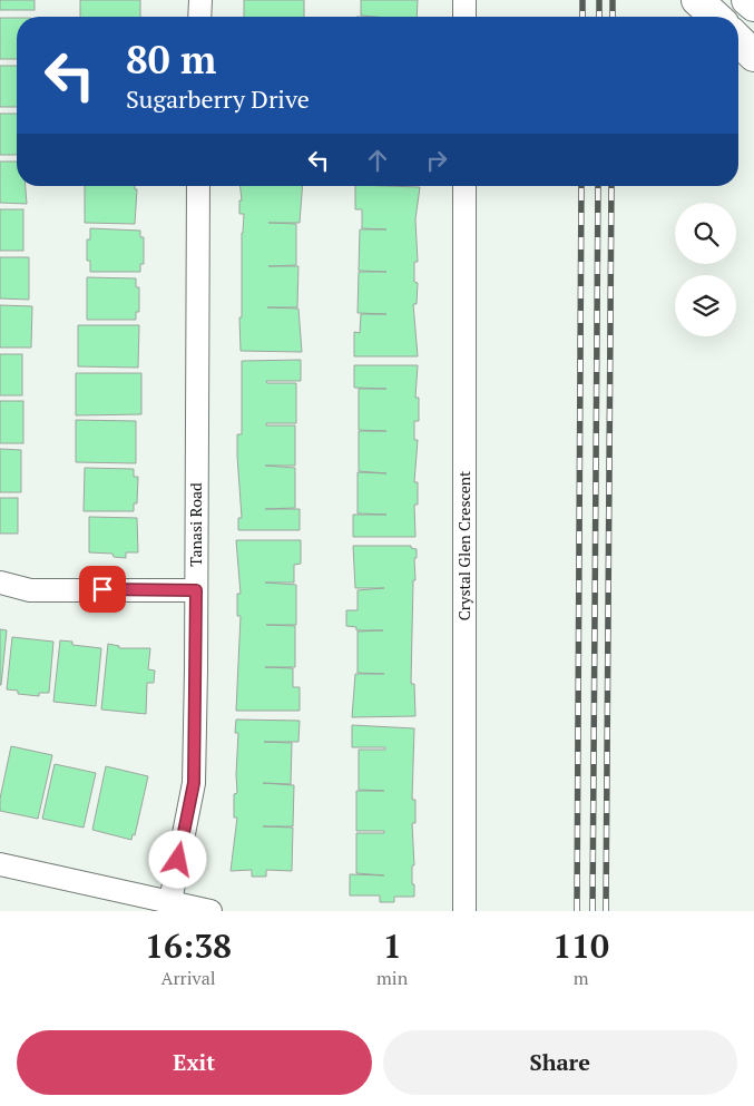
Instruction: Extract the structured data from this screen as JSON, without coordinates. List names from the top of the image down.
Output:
{
  "streets": {
    "street": ["Tanasi Road", "Crystal Glen Crescent"]
  },
  "page": {
    "turn": ["80 m", "Sugarberry Drive"],
    "eta": [
      "16:38",
      "Arrival",
      "1",
      "min",
      "110",
      "m"
    ],
    "buttons": ["Exit", "Share"]
  }
}
